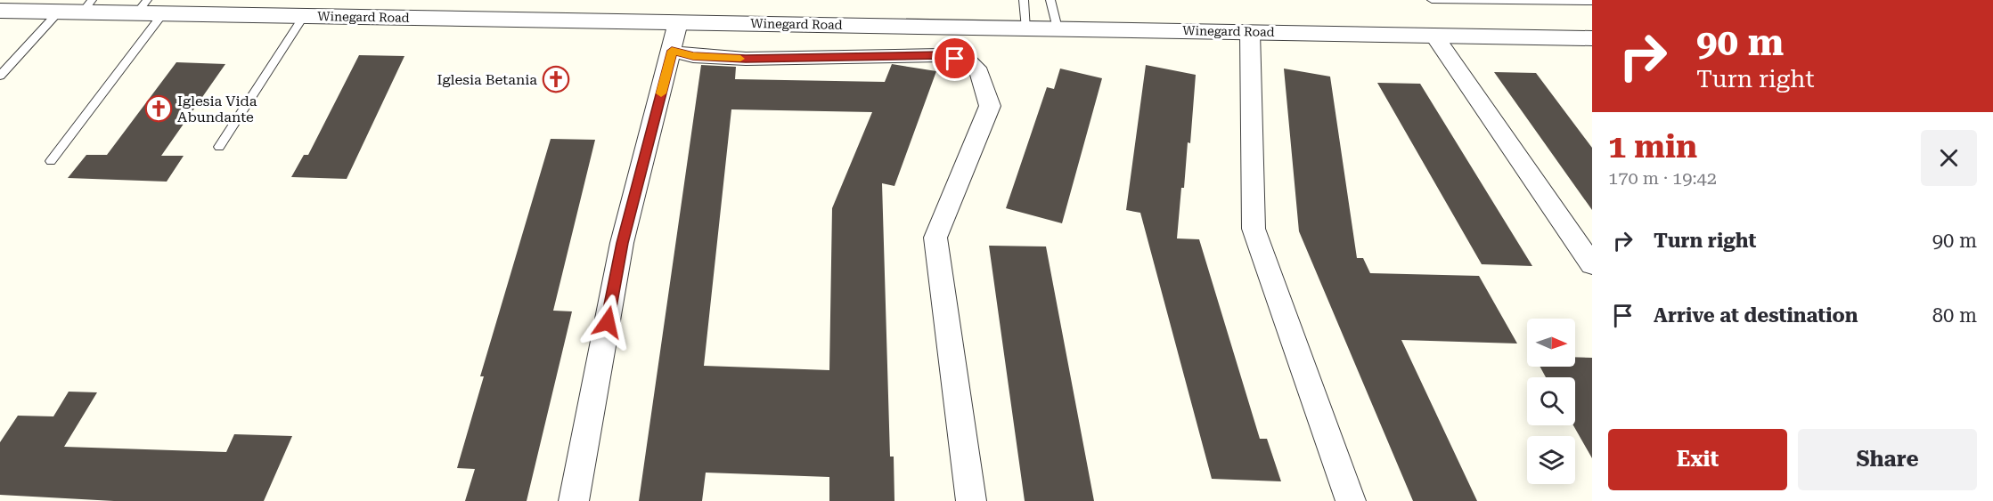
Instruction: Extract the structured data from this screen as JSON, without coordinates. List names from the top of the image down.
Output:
{
  "streets": {
    "street": ["Winegard Road"]
  },
  "places": {
    "church": ["Iglesia Betania", "Iglesia Vida Abundante"]
  },
  "north": "right",
  "page": {
    "turn": ["90 m", "Turn right"],
    "heading": ["1 min", "170 m · 19:42"],
    "list": [
      {
        "name": "Turn right",
        "value": "90 m"
      },
      {
        "name": "Arrive at destination",
        "value": "80 m"
      }
    ],
    "buttons": ["Exit", "Share"]
  }
}
